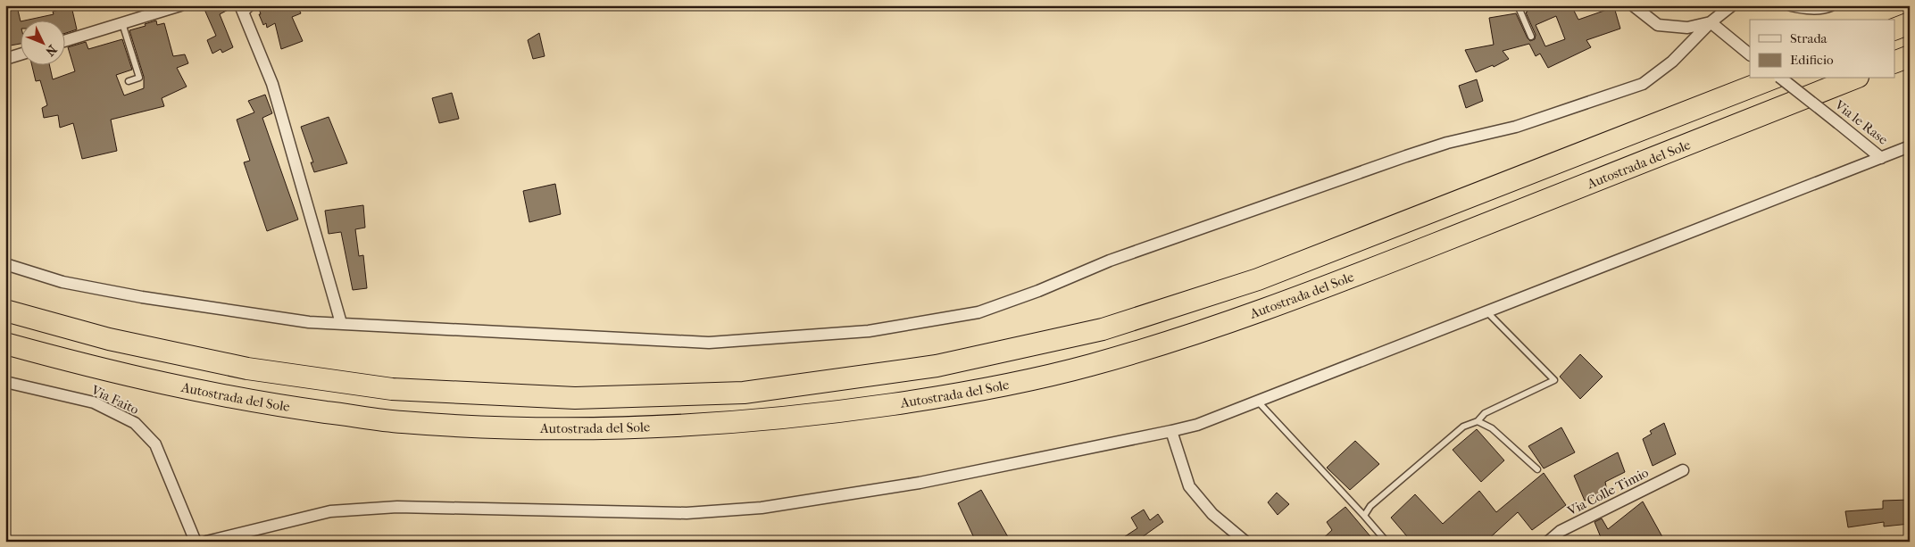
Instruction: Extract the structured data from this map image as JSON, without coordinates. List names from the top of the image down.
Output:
{
  "streets": {
    "highway": ["Autostrada del Sole"],
    "street": ["Via le Rase", "Via Faito", "Via Colle Timio"]
  },
  "legend": ["Strada", "Edificio"],
  "north": "bottom right"
}
